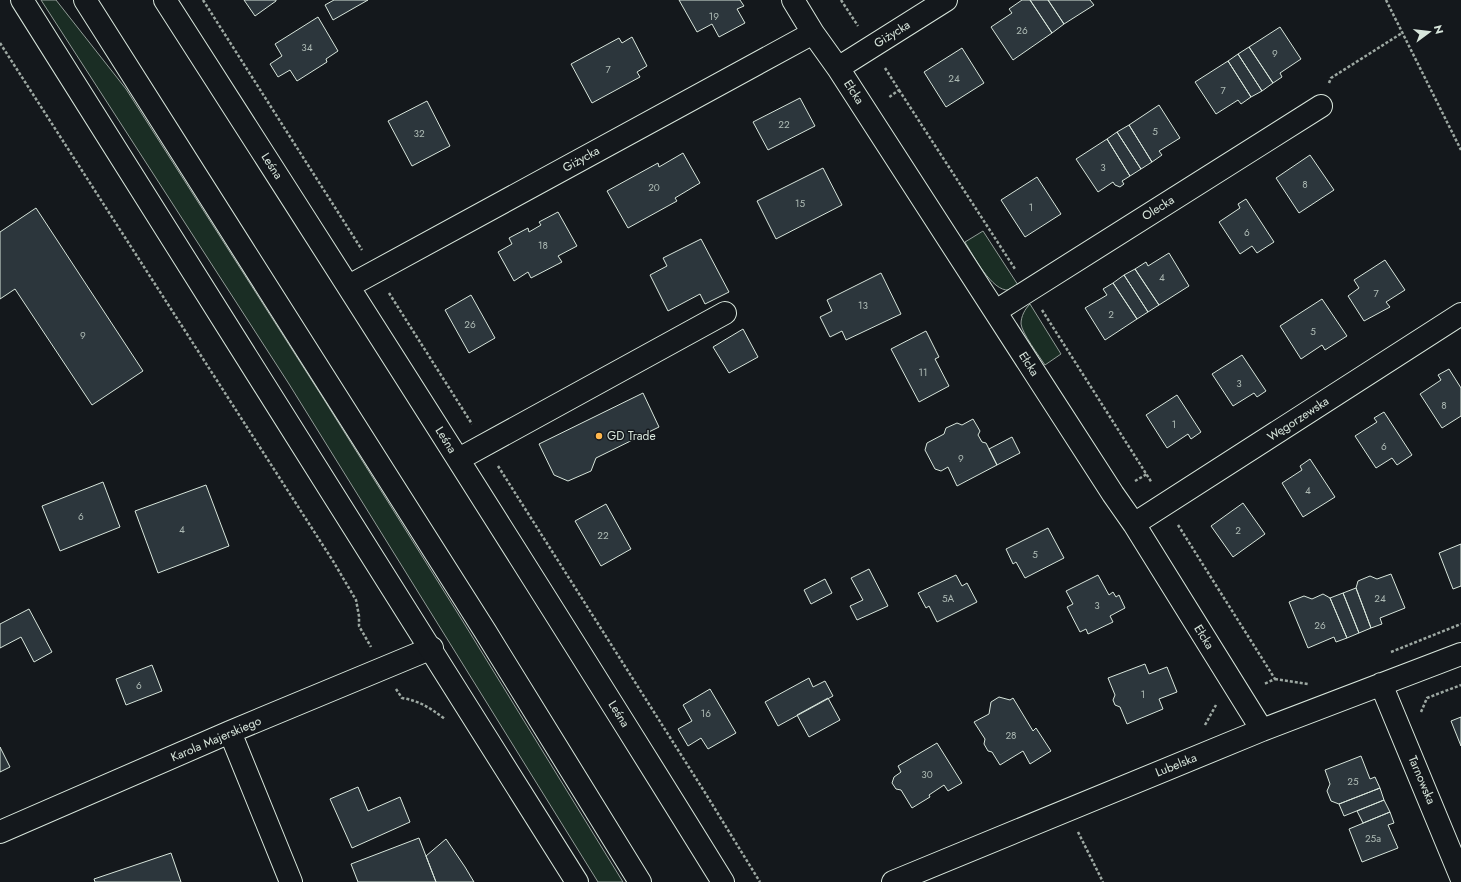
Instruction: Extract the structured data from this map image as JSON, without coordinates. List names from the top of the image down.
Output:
{
  "streets": {
    "street": [
      "Giżycka",
      "Ełcka",
      "Leśna",
      "Olecka",
      "Węgorzewska",
      "Karola Majerskiego",
      "Lubelska",
      "Tarnowska"
    ]
  },
  "crossings": [
    ["Giżycka", "Ełcka"],
    ["Giżycka", "Leśna"],
    ["Ełcka", "Olecka"],
    ["Ełcka", "Węgorzewska"],
    ["Ełcka", "Lubelska"],
    ["Lubelska", "Tarnowska"]
  ],
  "places": ["GD Trade"],
  "house_numbers": [
    "19",
    "26",
    "34",
    "9",
    "7",
    "24",
    "7",
    "22",
    "5",
    "32",
    "3",
    "8",
    "20",
    "15",
    "1",
    "6",
    "18",
    "4",
    "7",
    "13",
    "2",
    "26",
    "5",
    "9",
    "11",
    "3",
    "8",
    "1",
    "6",
    "9",
    "4",
    "6",
    "4",
    "2",
    "22",
    "5",
    "5A",
    "24",
    "3",
    "26",
    "6",
    "1",
    "16",
    "28",
    "30",
    "25",
    "25a"
  ],
  "north": "right"
}
